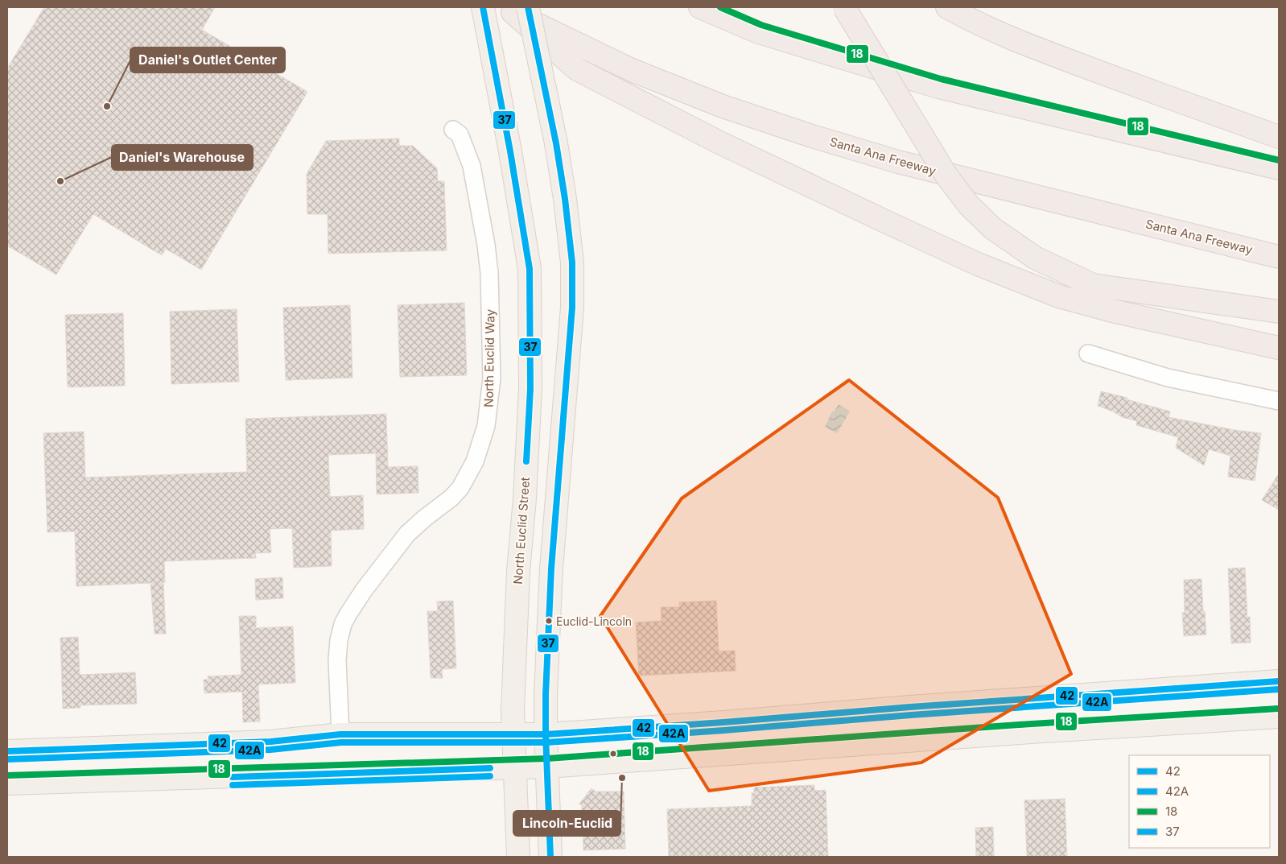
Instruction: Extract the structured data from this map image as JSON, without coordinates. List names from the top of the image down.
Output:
{
  "streets": {
    "highway": ["Santa Ana Freeway"],
    "main road": ["North Euclid Street"],
    "street": ["North Euclid Way"]
  },
  "places": [
    "Daniel's Outlet Center",
    "Daniel's Warehouse",
    "Euclid-Lincoln",
    "Lincoln-Euclid"
  ],
  "lines": [
    "transit line 18",
    "transit line 37",
    "transit line 42",
    "transit line 42A"
  ],
  "legend": [
    "42",
    "42A",
    "18",
    "37"
  ]
}
